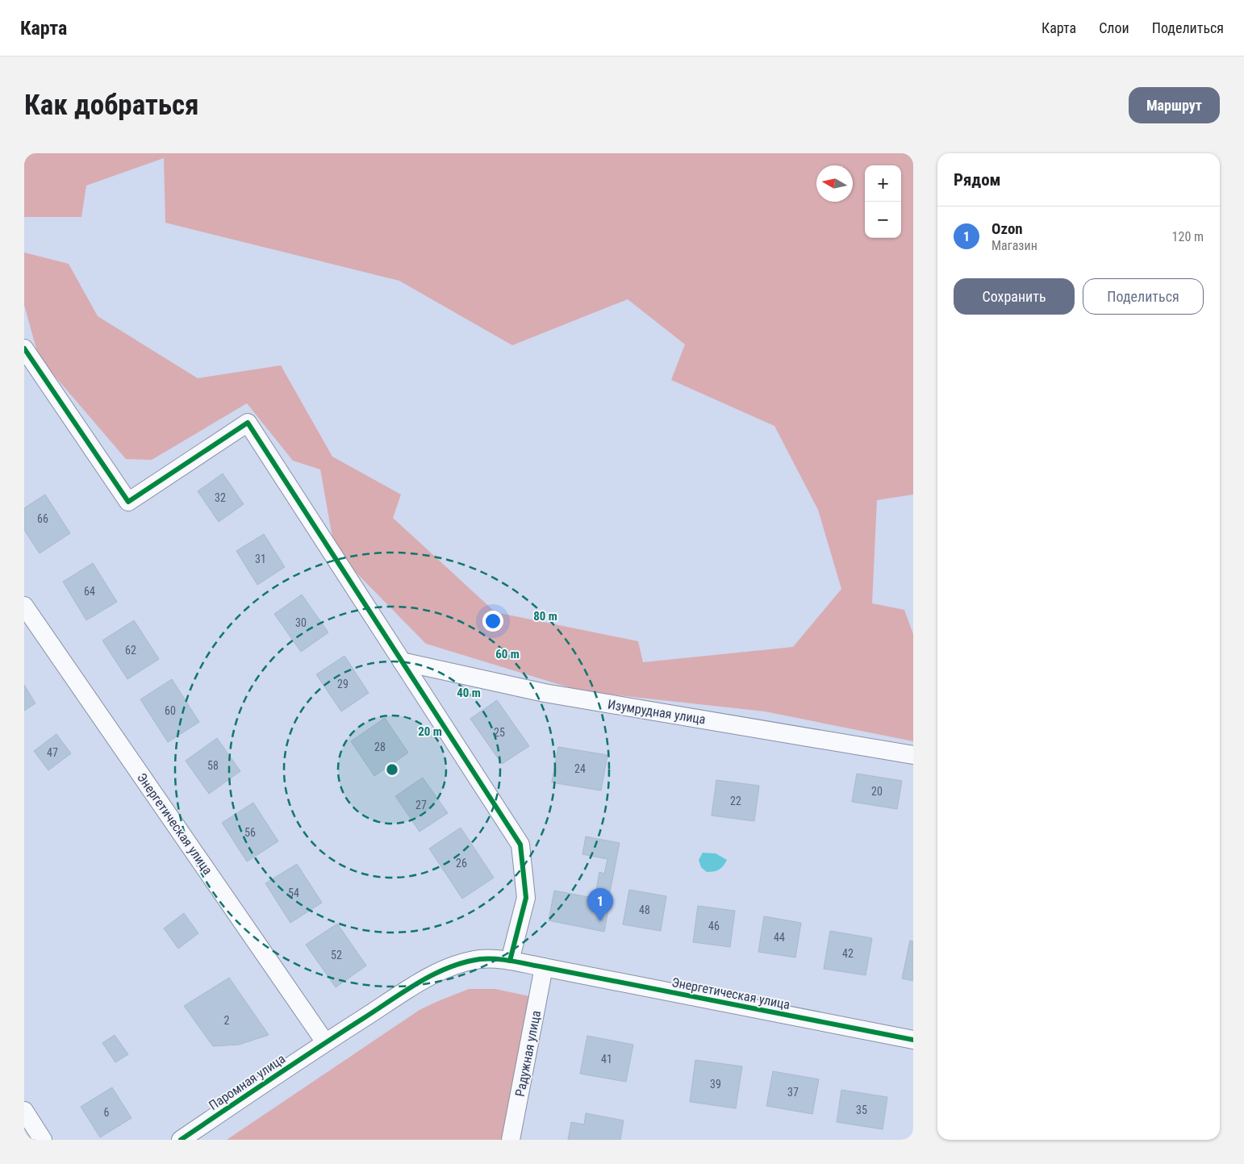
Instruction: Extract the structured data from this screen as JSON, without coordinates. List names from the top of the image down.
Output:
{
  "streets": {
    "street": [
      "Изумрудная улица",
      "Энергетическая улица",
      "Радужная улица",
      "Паромная улица"
    ]
  },
  "crossings": [
    ["Энергетическая улица", "Радужная улица"],
    ["Энергетическая улица", "Паромная улица"]
  ],
  "house_numbers": [
    "32",
    "66",
    "31",
    "64",
    "30",
    "62",
    "29",
    "60",
    "25",
    "28",
    "47",
    "58",
    "24",
    "20",
    "22",
    "27",
    "56",
    "26",
    "54",
    "48",
    "46",
    "44",
    "42",
    "52",
    "2",
    "41",
    "39",
    "37",
    "35",
    "6"
  ],
  "north": "left",
  "page": {
    "header": "Карта",
    "nav": ["Карта", "Слои", "Поделиться"],
    "buttons": [
      "Маршрут",
      ["Сохранить", "Поделиться"]
    ],
    "title": "Как добраться",
    "heading": "Рядом",
    "map_buttons": ["+", "−"],
    "list": [
      {
        "mark": "1",
        "name": "Ozon",
        "note": "Магазин",
        "value": "120 m"
      }
    ],
    "pins": "1"
  },
  "rings": [
    "80 m",
    "60 m",
    "40 m",
    "20 m"
  ]
}
